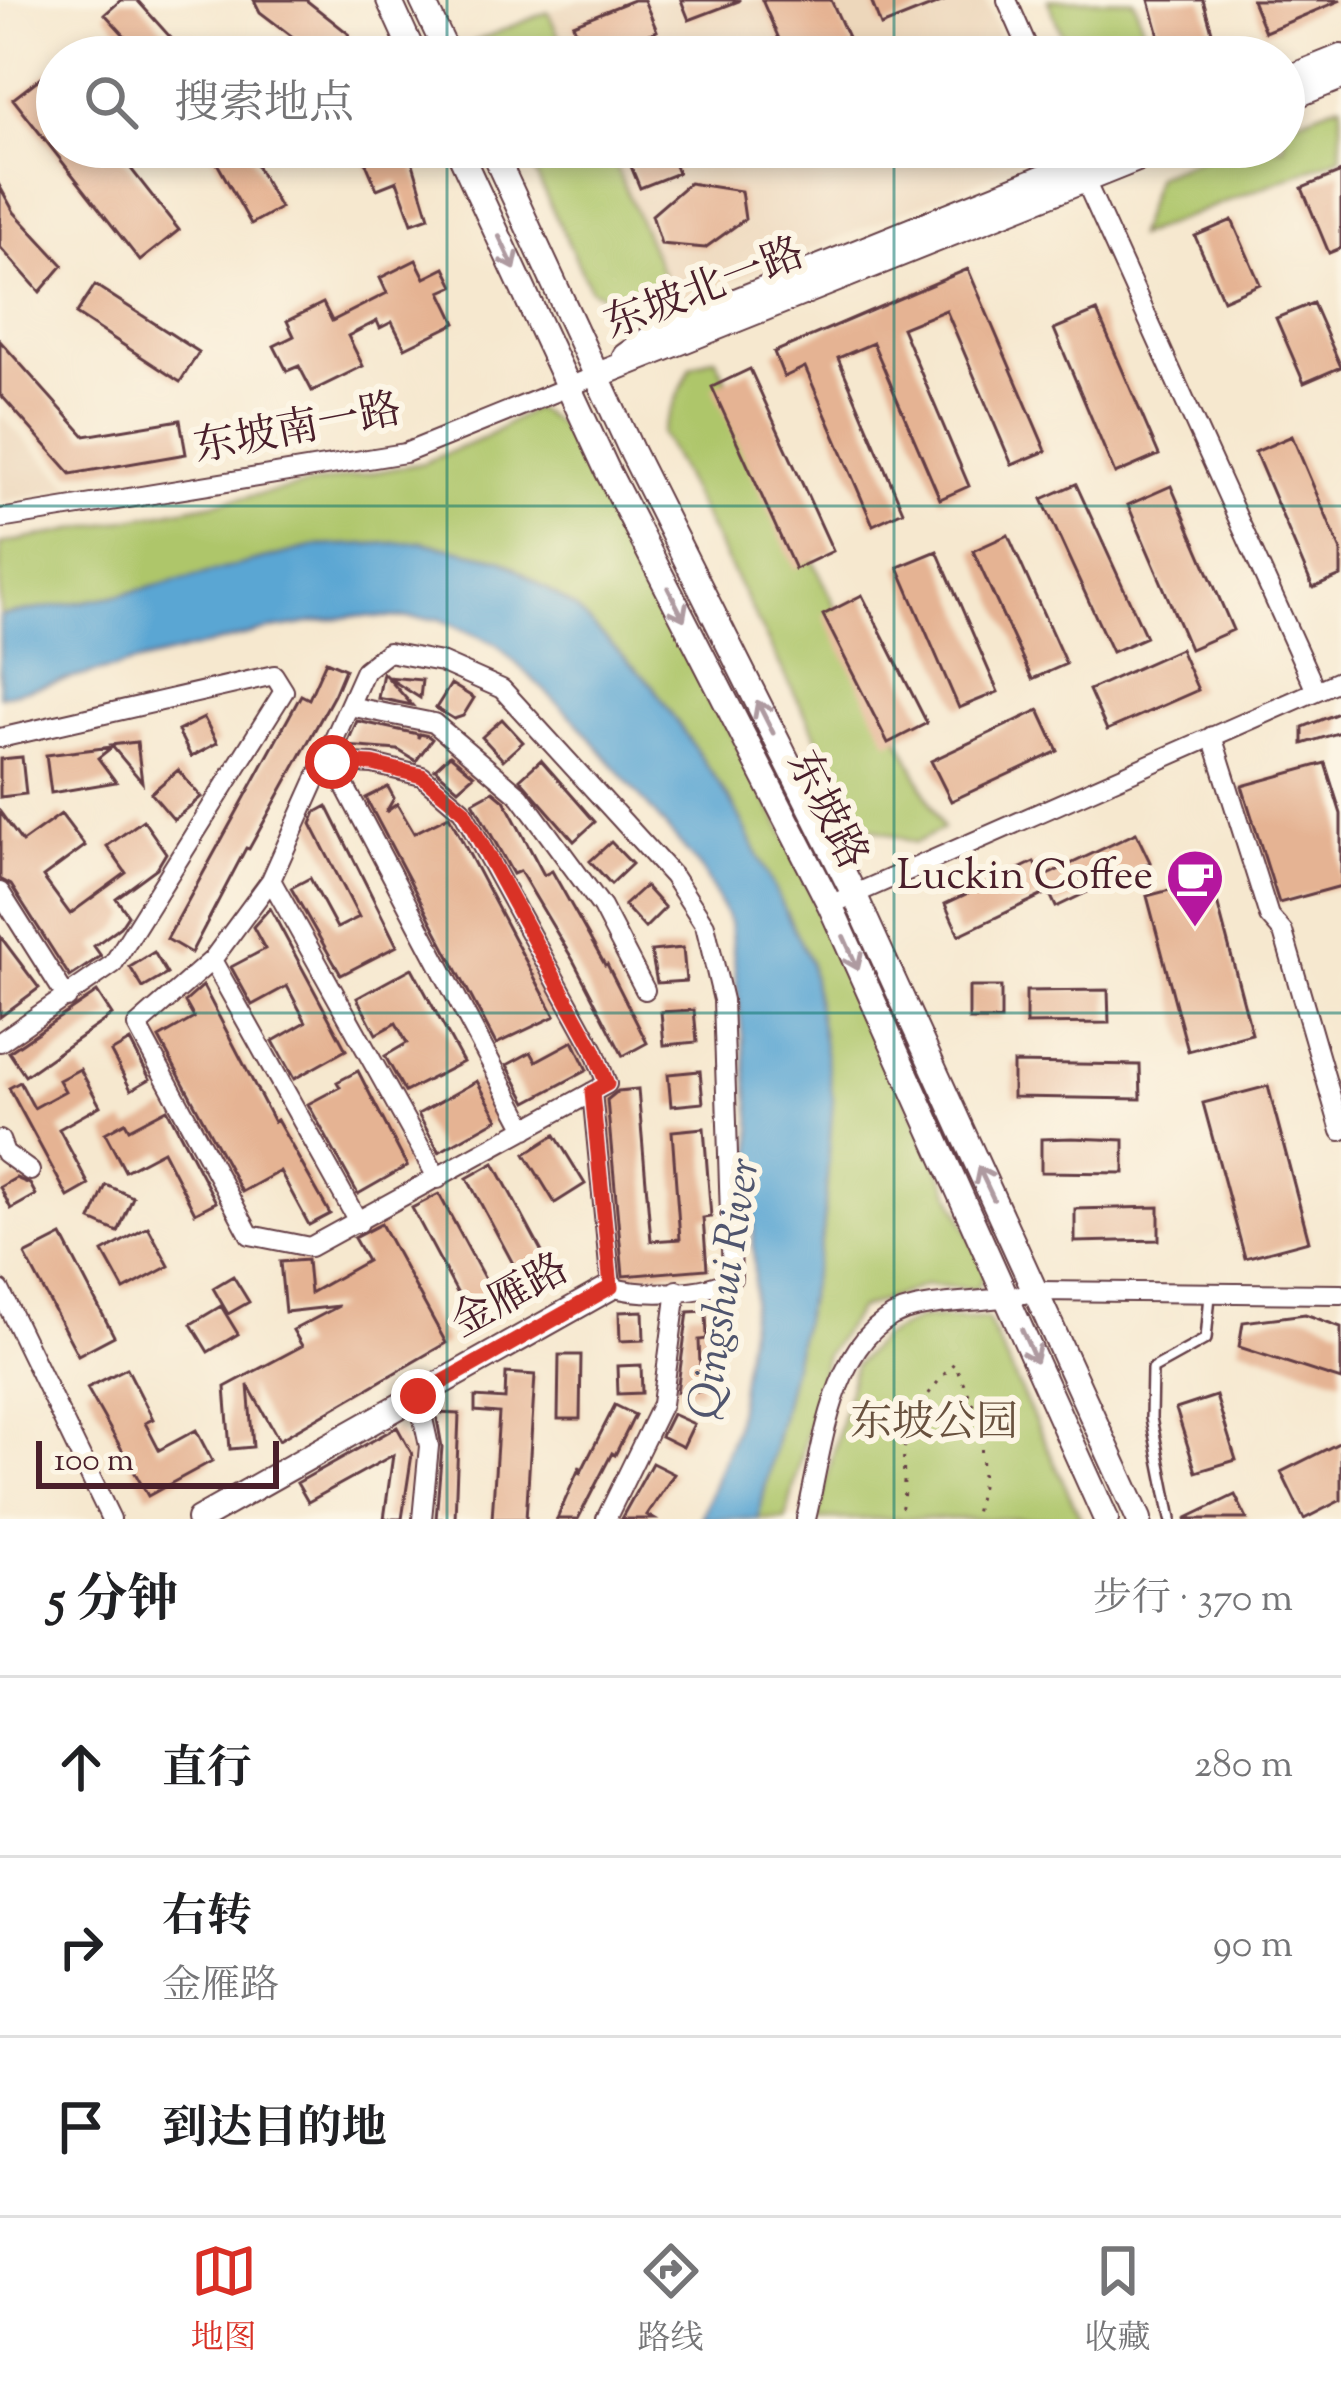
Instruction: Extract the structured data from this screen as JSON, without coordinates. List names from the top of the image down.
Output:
{
  "streets": {
    "main road": ["东坡北一路", "东坡路", "金雁路"],
    "street": ["东坡南一路"]
  },
  "crossings": [
    ["东坡北一路", "东坡南一路"],
    ["东坡北一路", "东坡路"],
    ["东坡南一路", "东坡路"]
  ],
  "water": ["Qingshui River"],
  "parks": ["东坡公园"],
  "places": {
    "cafe": ["Luckin Coffee"]
  },
  "scale_bar": "100 m",
  "page": {
    "search": "搜索地点",
    "scale": "100 m",
    "heading": ["5 分钟", "步行 · 370 m"],
    "list": [
      ["直行", "280 m"],
      ["右转", "金雁路", "90 m"],
      "到达目的地"
    ],
    "nav": ["地图", "路线", "收藏"]
  }
}
